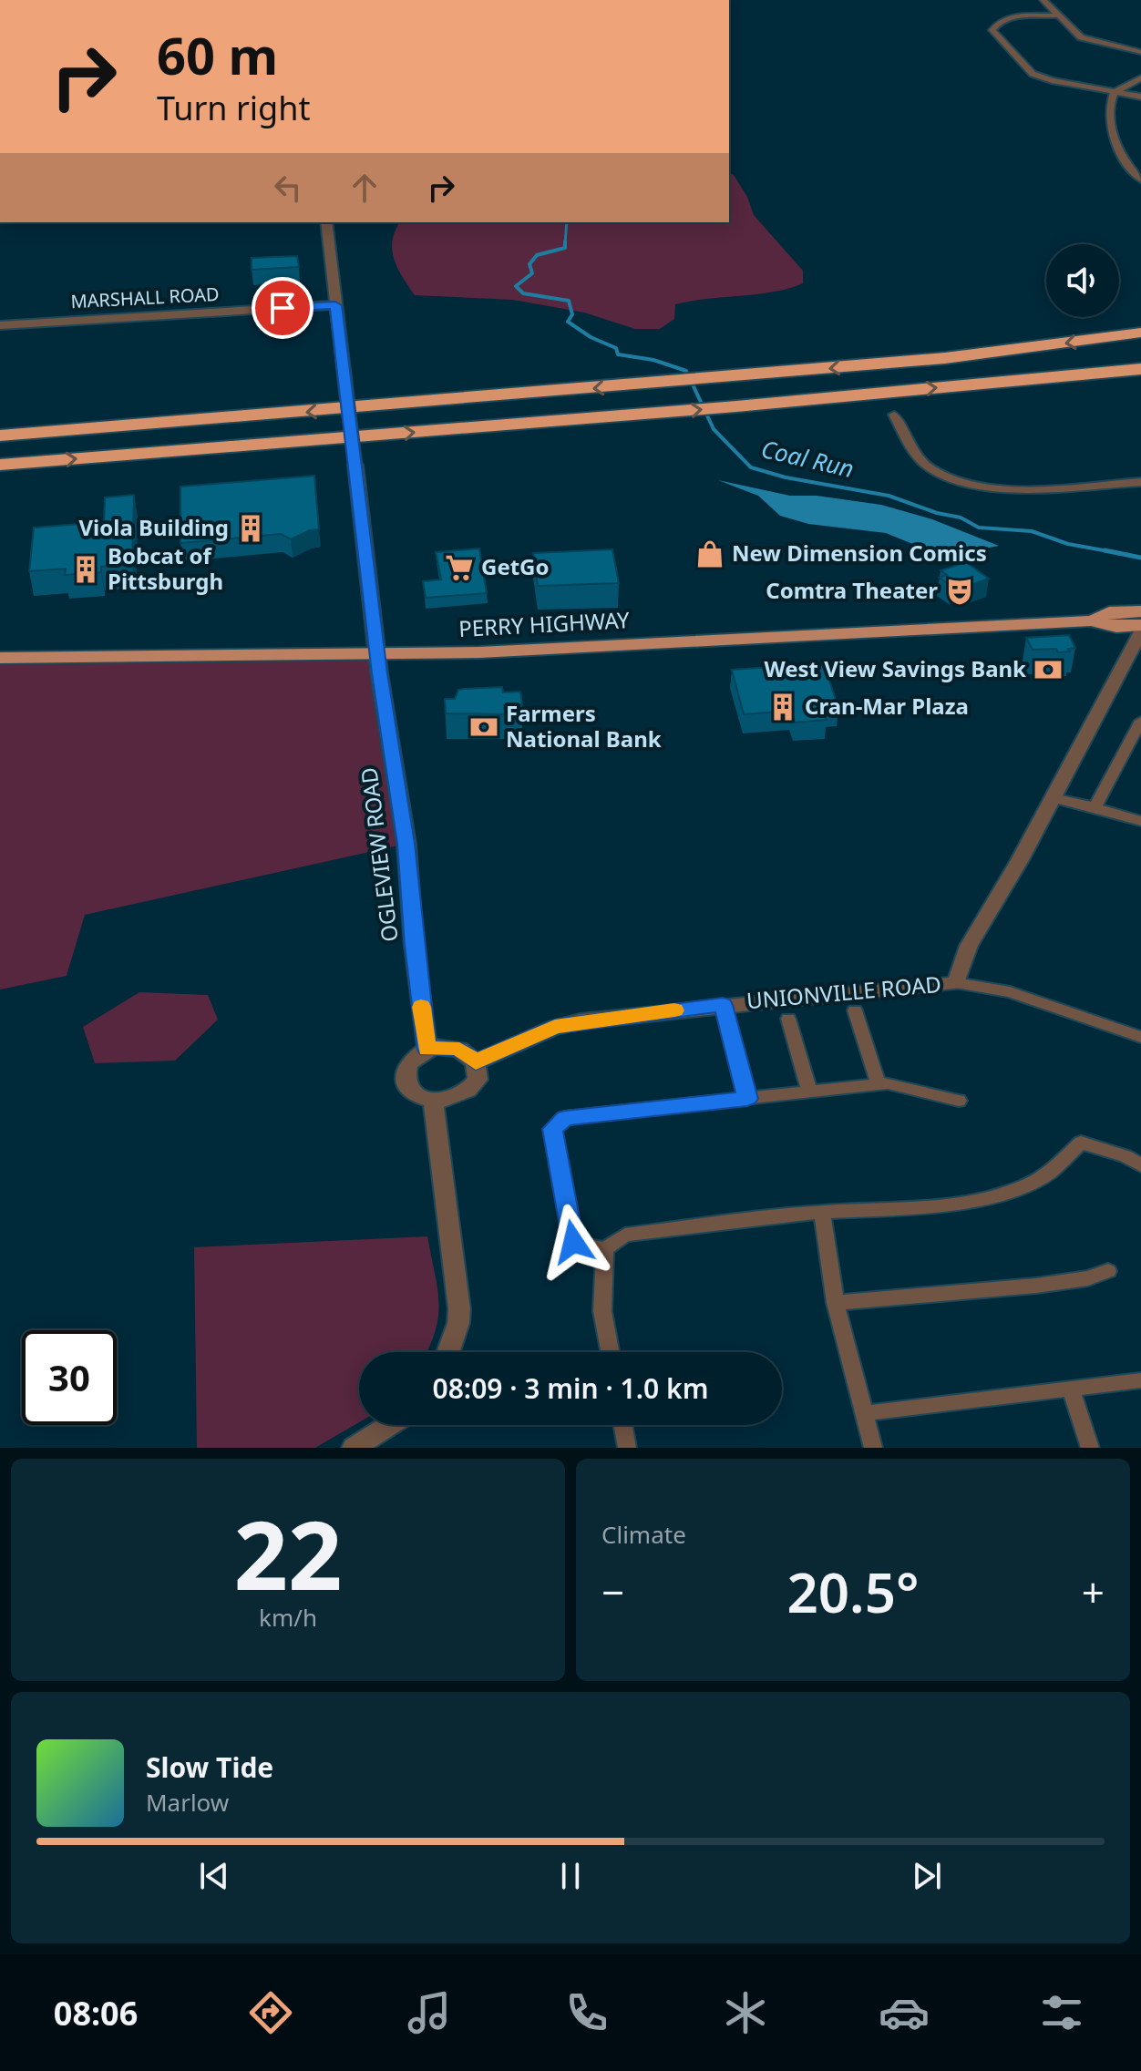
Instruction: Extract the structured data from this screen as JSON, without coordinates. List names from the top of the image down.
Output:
{
  "streets": {
    "main road": ["PERRY HIGHWAY"],
    "street": ["MARSHALL ROAD", "OGLEVIEW ROAD", "UNIONVILLE ROAD"]
  },
  "crossings": [
    ["MARSHALL ROAD", "OGLEVIEW ROAD"],
    ["PERRY HIGHWAY", "OGLEVIEW ROAD"],
    ["OGLEVIEW ROAD", "UNIONVILLE ROAD"]
  ],
  "water": ["Coal Run"],
  "places": {
    "building": ["Viola Building", "Bobcat of Pittsburgh", "Cran-Mar Plaza"],
    "shop": ["New Dimension Comics"],
    "supermarket": ["GetGo"],
    "theatre": ["Comtra Theater"],
    "bank": ["West View Savings Bank", "Farmers National Bank"]
  },
  "page": {
    "turn": ["60 m", "Turn right"],
    "limit": "30",
    "trip": "08:09 · 3 min · 1.0 km",
    "tile": [
      ["22", "km/h"],
      "Climate"
    ],
    "heat": ["−", "20.5°", "+"],
    "song": ["Slow Tide", "Marlow"],
    "tabs": "08:06"
  }
}
